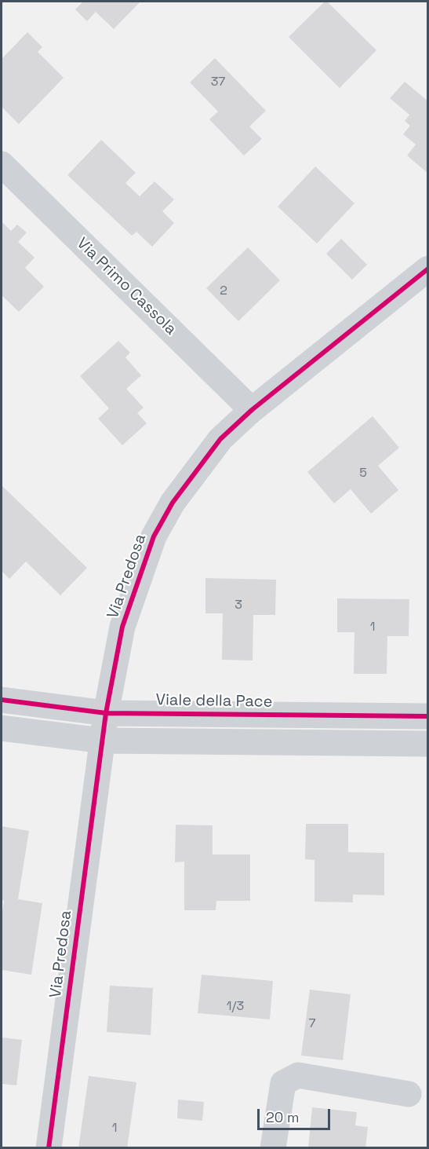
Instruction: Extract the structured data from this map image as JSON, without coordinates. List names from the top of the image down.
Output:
{
  "streets": {
    "street": ["Via Primo Cassola", "Via Predosa", "Viale della Pace"]
  },
  "crossings": [
    ["Via Primo Cassola", "Via Predosa"],
    ["Via Predosa", "Viale della Pace"]
  ],
  "house_numbers": [
    "37",
    "2",
    "5",
    "3",
    "1",
    "1/3",
    "7",
    "1"
  ],
  "scale_bar": "20 m"
}
